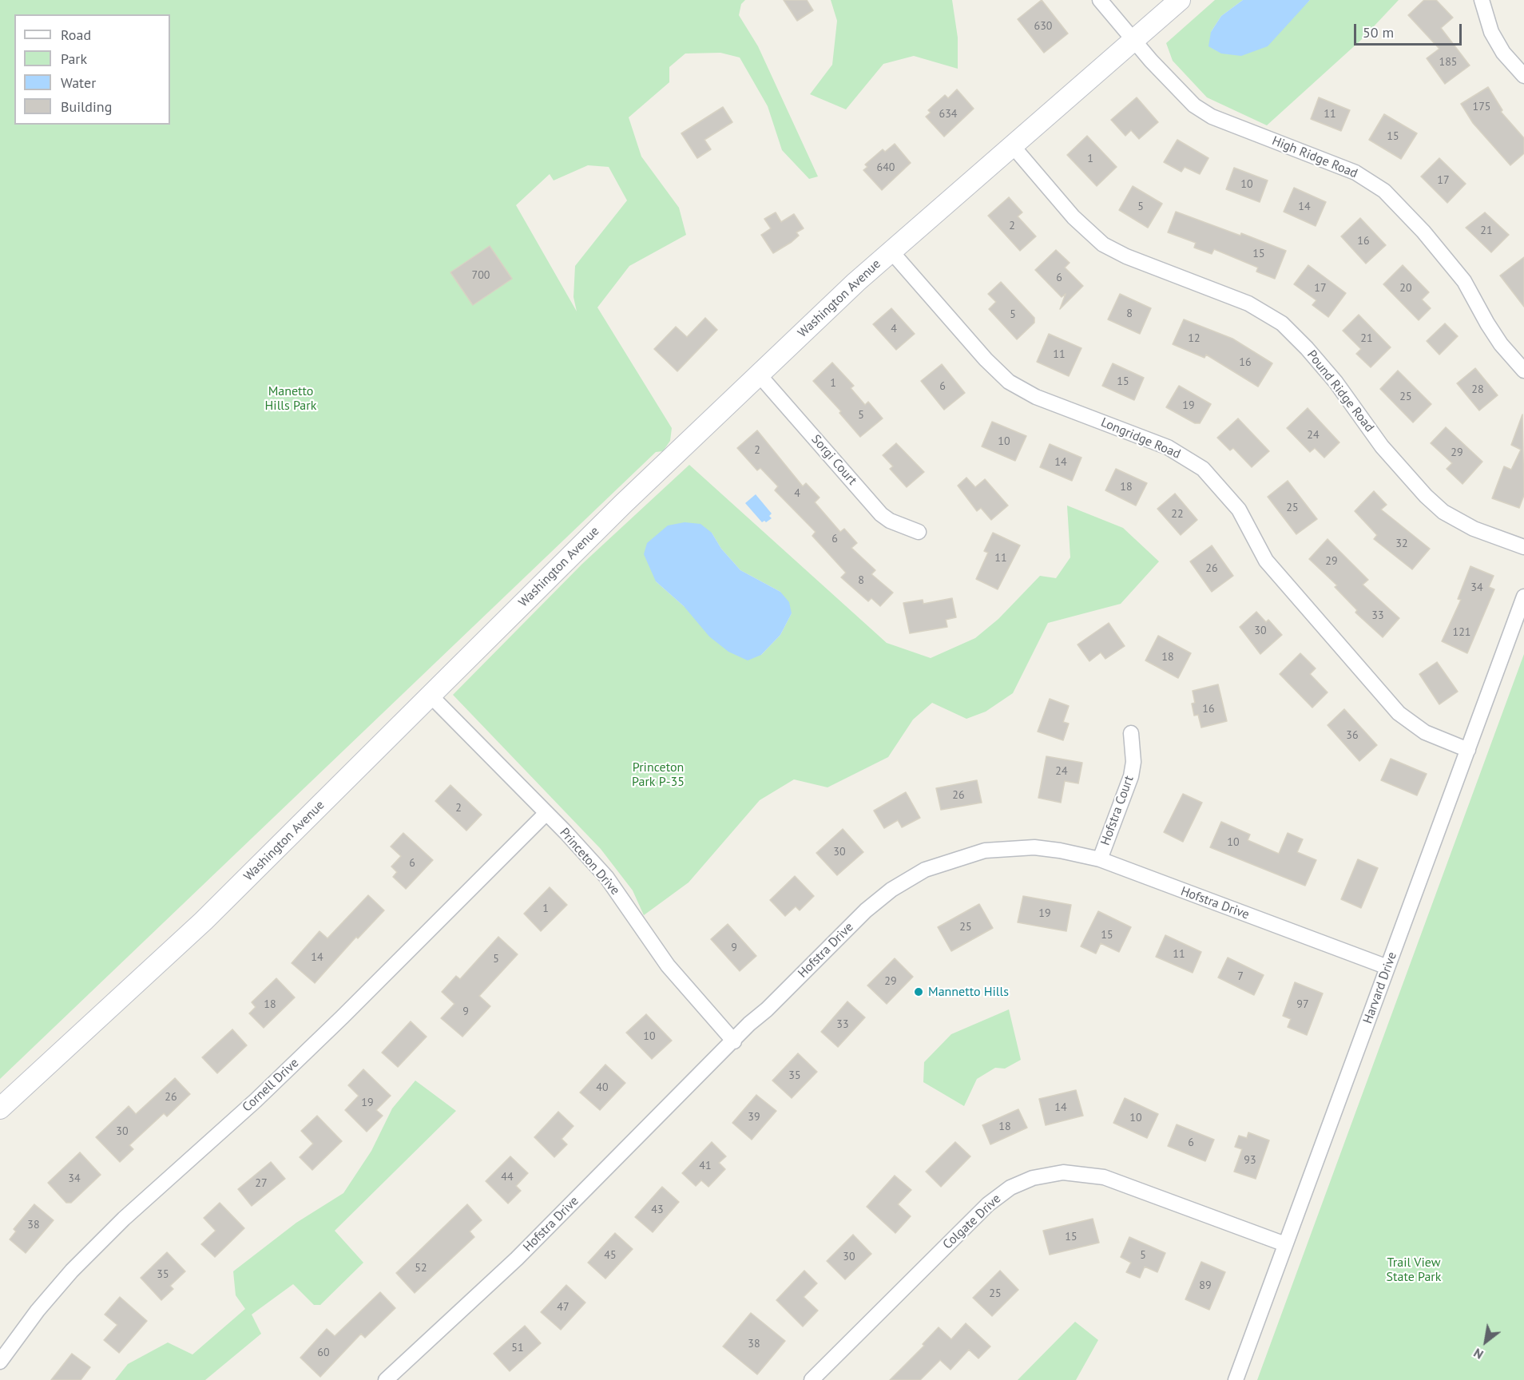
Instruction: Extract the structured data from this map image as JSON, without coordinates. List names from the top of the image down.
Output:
{
  "streets": {
    "main road": ["Washington Avenue"],
    "street": [
      "High Ridge Road",
      "Pound Ridge Road",
      "Longridge Road",
      "Sorgi Court",
      "Hofstra Court",
      "Princeton Drive",
      "Hofstra Drive",
      "Harvard Drive",
      "Cornell Drive",
      "Colgate Drive"
    ]
  },
  "crossings": [
    ["High Ridge Road", "Washington Avenue"],
    ["Washington Avenue", "Pound Ridge Road"],
    ["Washington Avenue", "Longridge Road"],
    ["Washington Avenue", "Sorgi Court"],
    ["Washington Avenue", "Princeton Drive"],
    ["Longridge Road", "Harvard Drive"],
    ["Hofstra Court", "Hofstra Drive"],
    ["Princeton Drive", "Hofstra Drive"],
    ["Princeton Drive", "Cornell Drive"],
    ["Hofstra Drive", "Harvard Drive"],
    ["Harvard Drive", "Colgate Drive"]
  ],
  "parks": ["Manetto Hills Park", "Princeton Park P-35", "Trail View State Park"],
  "places": ["Mannetto Hills"],
  "house_numbers": [
    "630",
    "185",
    "175",
    "634",
    "11",
    "15",
    "1",
    "640",
    "17",
    "10",
    "5",
    "14",
    "2",
    "21",
    "16",
    "15",
    "700",
    "6",
    "17",
    "20",
    "8",
    "5",
    "4",
    "12",
    "21",
    "11",
    "16",
    "15",
    "1",
    "6",
    "28",
    "25",
    "19",
    "5",
    "24",
    "10",
    "2",
    "29",
    "14",
    "18",
    "4",
    "25",
    "22",
    "6",
    "32",
    "11",
    "29",
    "26",
    "8",
    "34",
    "33",
    "30",
    "121",
    "18",
    "16",
    "36",
    "24",
    "26",
    "2",
    "10",
    "30",
    "6",
    "1",
    "19",
    "25",
    "15",
    "9",
    "11",
    "14",
    "5",
    "7",
    "29",
    "18",
    "97",
    "9",
    "33",
    "10",
    "35",
    "40",
    "26",
    "19",
    "14",
    "39",
    "10",
    "18",
    "30",
    "6",
    "93",
    "41",
    "44",
    "34",
    "27",
    "43",
    "38",
    "15",
    "45",
    "5",
    "30",
    "52",
    "35",
    "89",
    "25",
    "47",
    "38",
    "51",
    "60"
  ],
  "legend": [
    "Road",
    "Park",
    "Water",
    "Building"
  ],
  "scale_bar": "50 m",
  "north": "bottom left"
}
